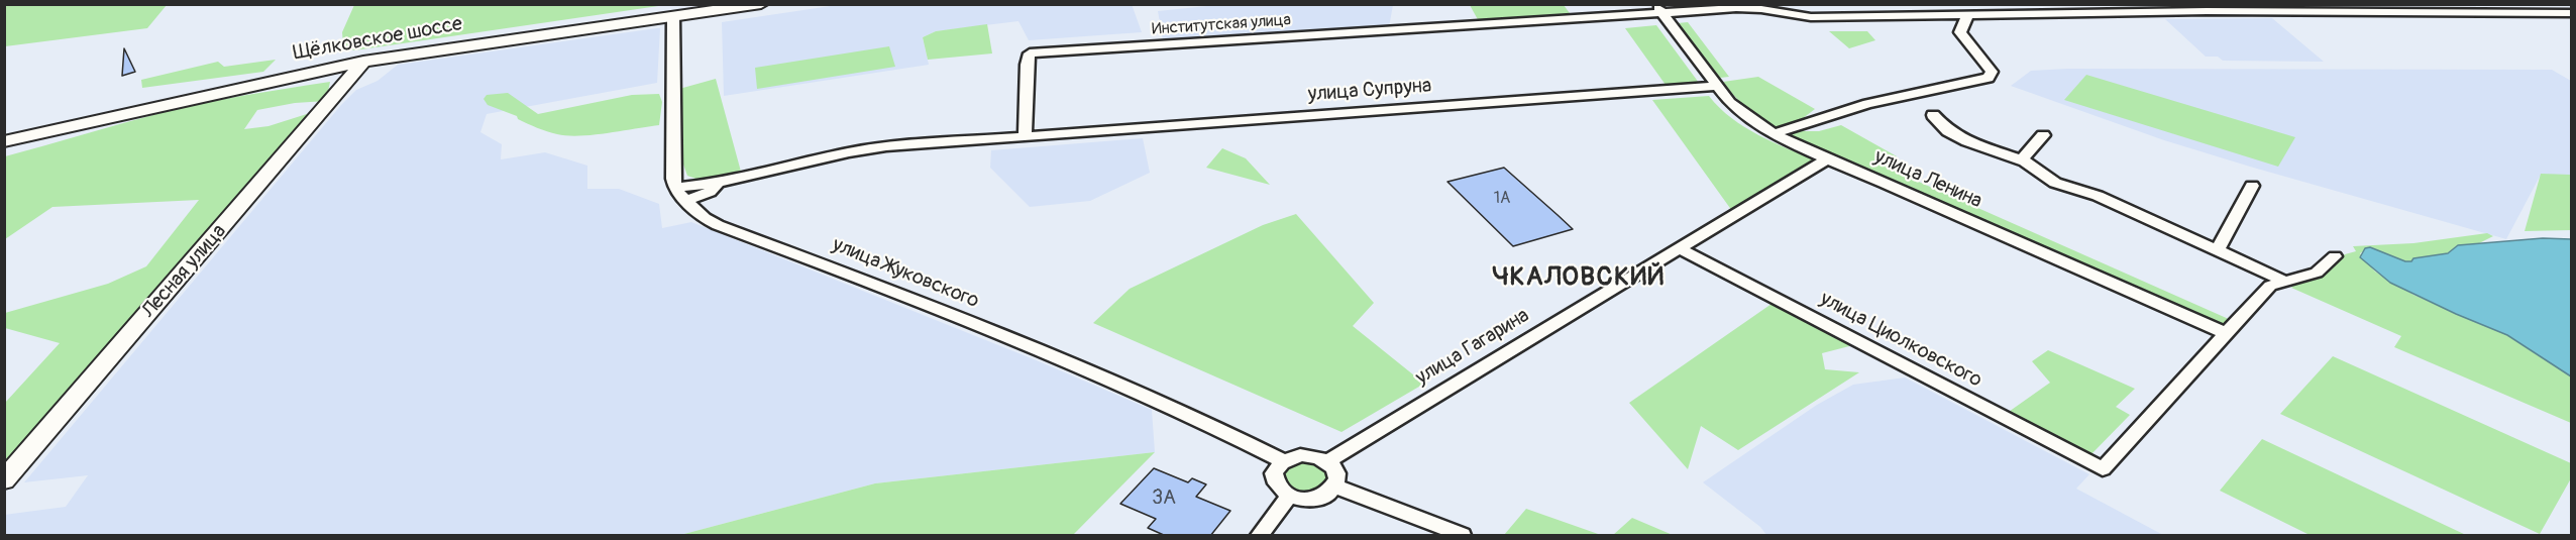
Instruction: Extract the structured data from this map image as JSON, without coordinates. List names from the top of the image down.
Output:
{
  "streets": {
    "main road": ["Щёлковское шоссе", "Лесная улица"],
    "street": [
      "Институтская улица",
      "улица Супруна",
      "улица Ленина",
      "улица Жуковского",
      "улица Циолковского",
      "улица Гагарина"
    ]
  },
  "crossings": [
    ["Институтская улица", "улица Супруна"],
    ["Институтская улица", "улица Ленина"],
    ["Щёлковское шоссе", "Лесная улица"],
    ["улица Супруна", "улица Ленина"],
    ["улица Ленина", "улица Циолковского"],
    ["улица Ленина", "улица Гагарина"],
    ["улица Жуковского", "улица Гагарина"],
    ["улица Циолковского", "улица Гагарина"]
  ],
  "districts": ["ЧКАЛОВСКИЙ"],
  "house_numbers": ["1А", "3А"]
}
